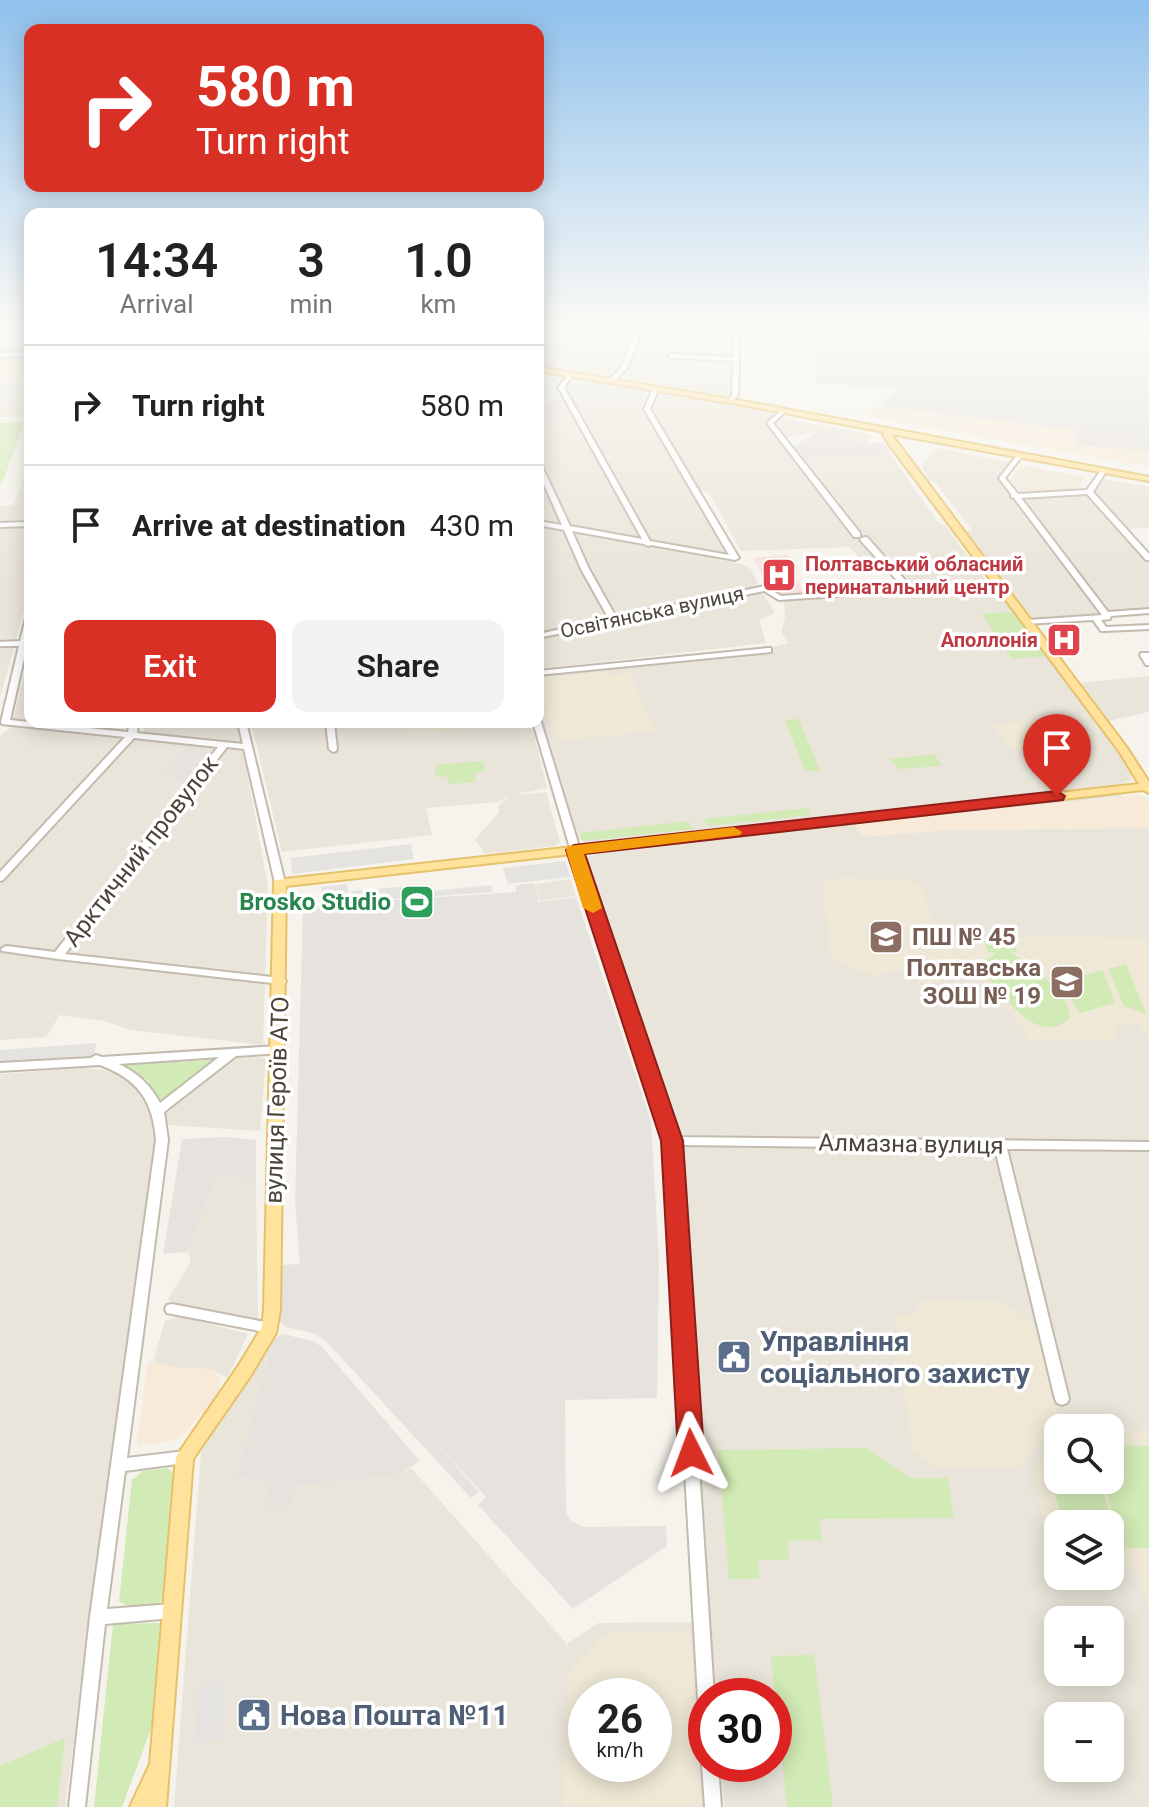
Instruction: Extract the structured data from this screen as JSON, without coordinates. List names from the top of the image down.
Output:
{
  "streets": {
    "main road": ["вулиця Героїв АТО"],
    "street": ["Освітянська вулиця", "Арктичний провулок", "Алмазна вулиця"]
  },
  "crossings": [
    ["Арктичний провулок", "вулиця Героїв АТО"]
  ],
  "places": {
    "hospital": ["Полтавський обласний перинатальний центр", "Аполлонія"],
    "sports": ["Brosko Studio"],
    "school or university": ["ПШ № 45", "Полтавська ЗОШ № 19"],
    "public building": ["Управління соціального захисту", "Нова Пошта №11"]
  },
  "page": {
    "turn": ["580 m", "Turn right"],
    "eta": [
      "14:34",
      "Arrival",
      "3",
      "min",
      "1.0",
      "km"
    ],
    "list": [
      {
        "name": "Turn right",
        "value": "580 m"
      },
      {
        "name": "Arrive at destination",
        "value": "430 m"
      }
    ],
    "buttons": ["Exit", "Share"],
    "map_buttons": ["+", "−"],
    "speed": "26 km/h",
    "limit": "30"
  }
}
